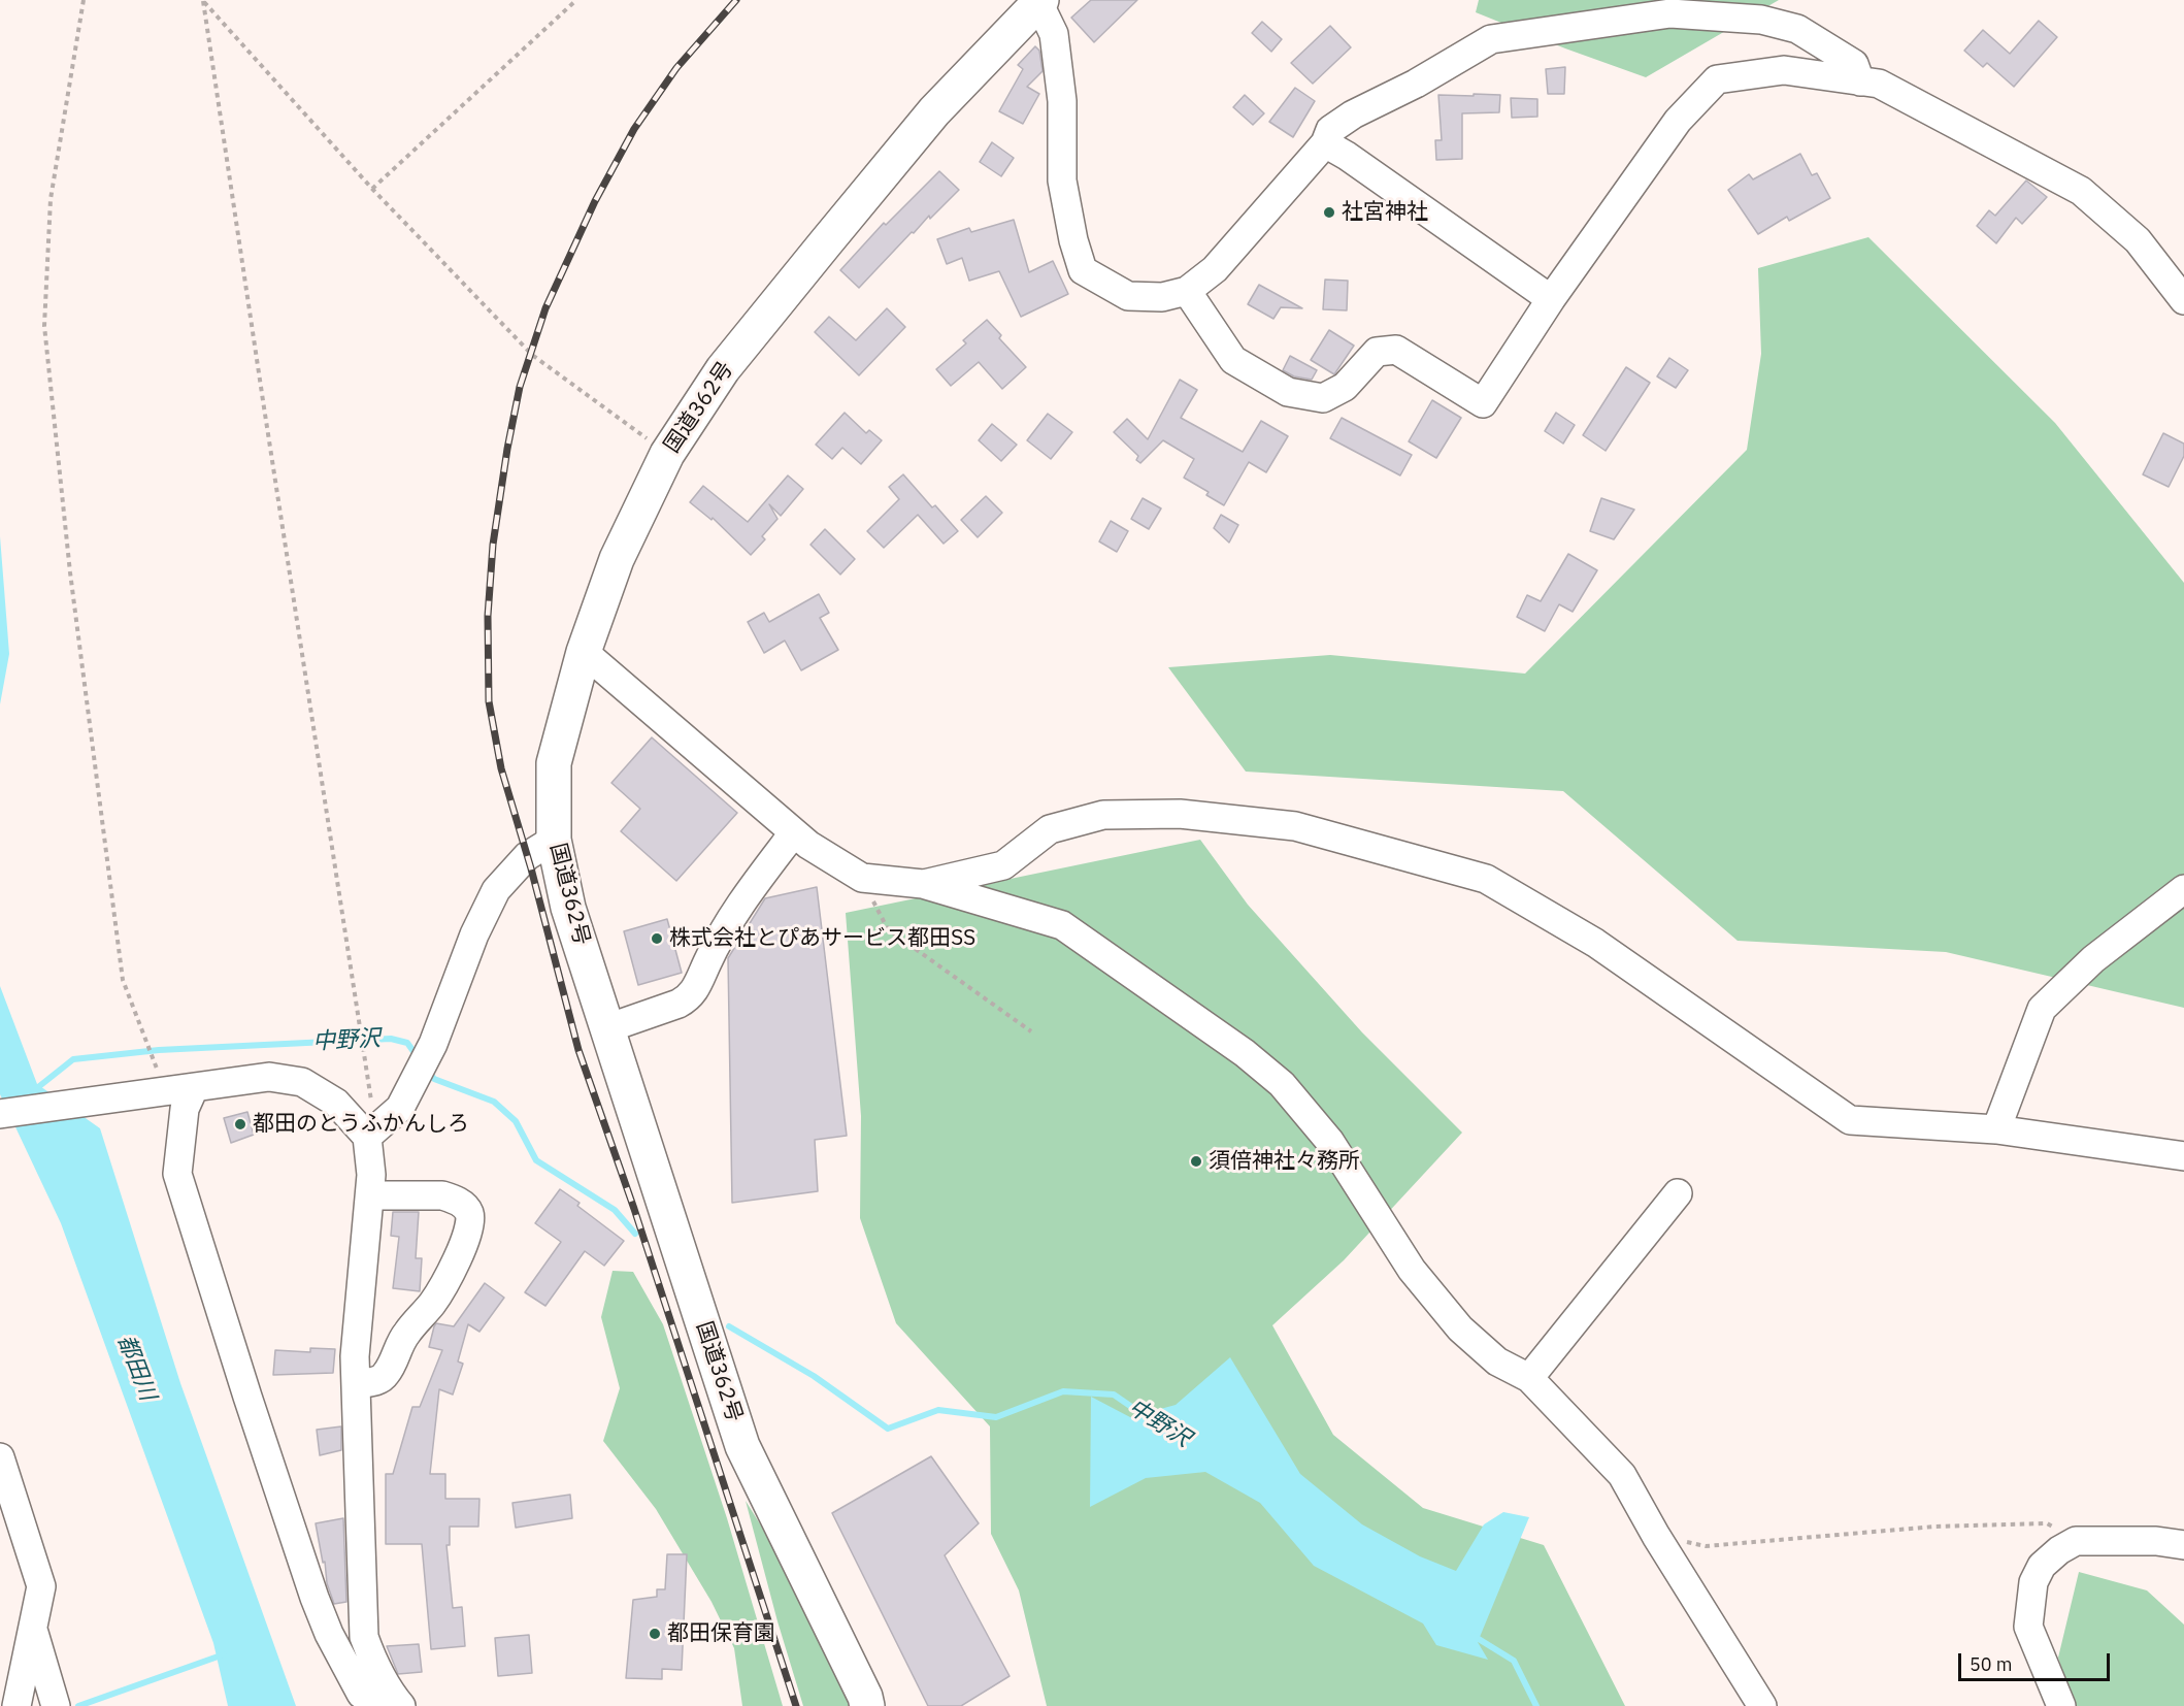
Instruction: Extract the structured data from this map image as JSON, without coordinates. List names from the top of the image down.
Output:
{
  "streets": {
    "highway": ["国道362号"]
  },
  "water": ["中野沢", "都田川"],
  "places": [
    "社宮神社",
    "株式会社とぴあサービス都田SS",
    "都田のとうふかんしろ",
    "須倍神社々務所",
    "都田保育園"
  ],
  "scale_bar": "50 m"
}
